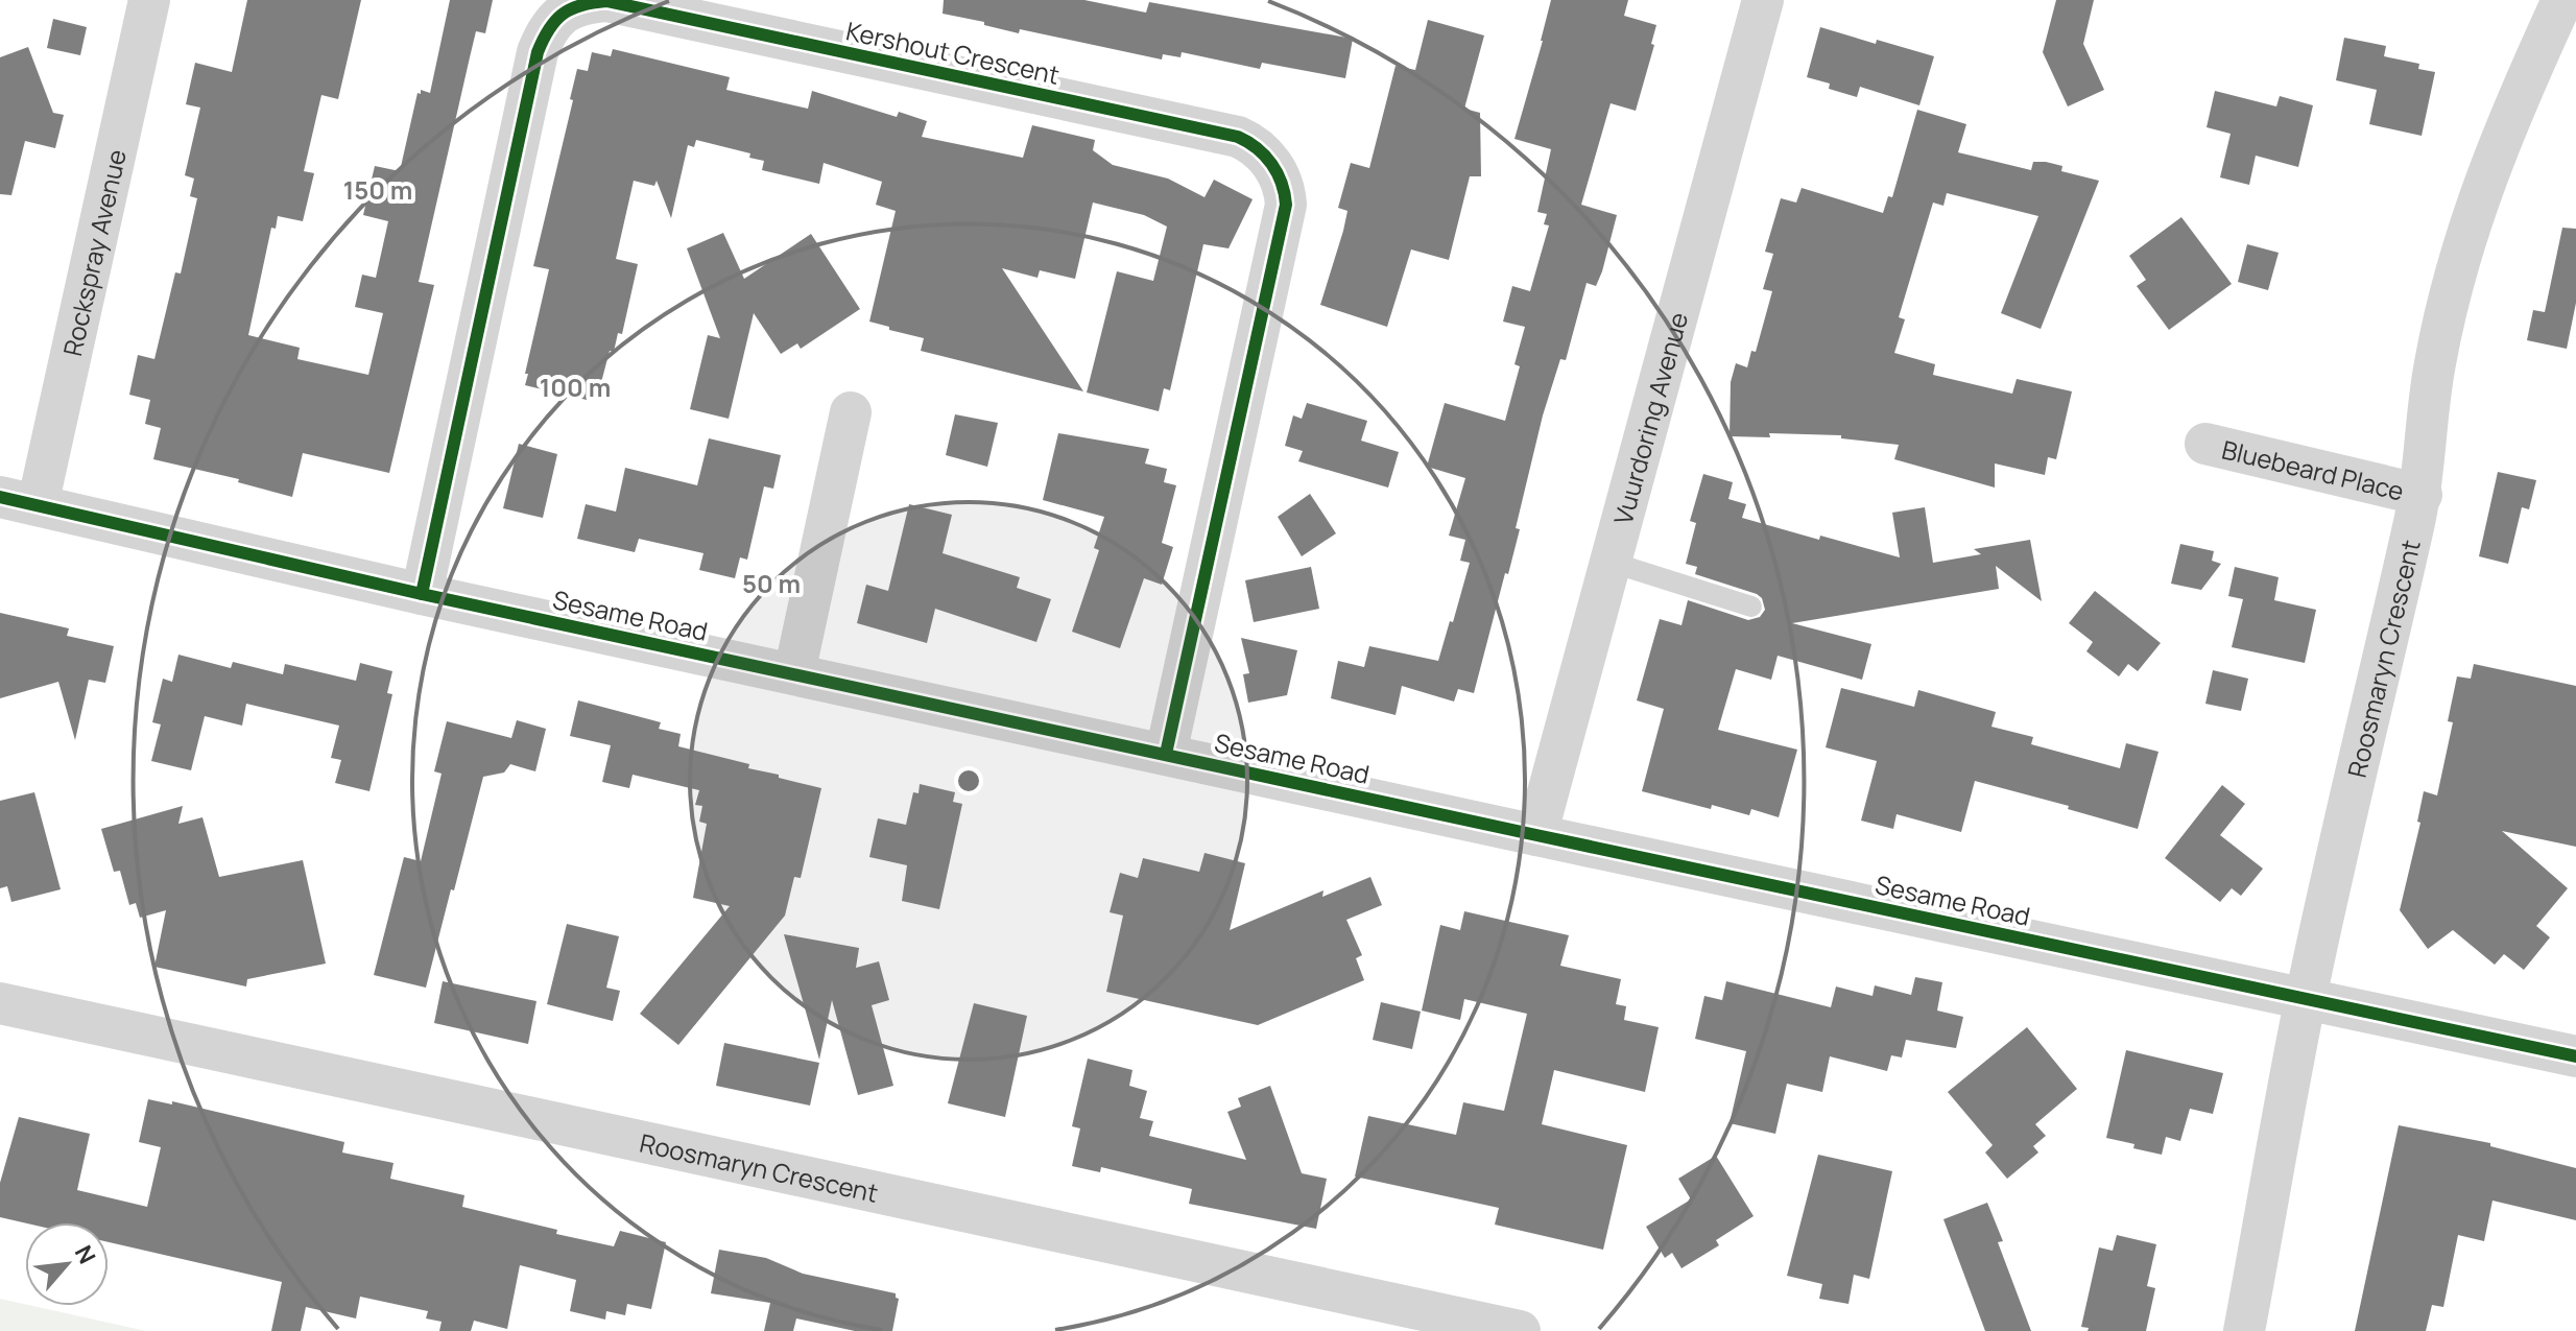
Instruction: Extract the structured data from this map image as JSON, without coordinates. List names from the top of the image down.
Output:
{
  "streets": {
    "street": [
      "Kershout Crescent",
      "Rockspray Avenue",
      "Vuurdoring Avenue",
      "Bluebeard Place",
      "Sesame Road",
      "Roosmaryn Crescent"
    ]
  },
  "crossings": [
    ["Kershout Crescent", "Sesame Road"],
    ["Rockspray Avenue", "Sesame Road"],
    ["Vuurdoring Avenue", "Sesame Road"],
    ["Bluebeard Place", "Roosmaryn Crescent"],
    ["Sesame Road", "Roosmaryn Crescent"]
  ],
  "north": "top right",
  "rings": ["150 m", "100 m", "50 m"]
}
